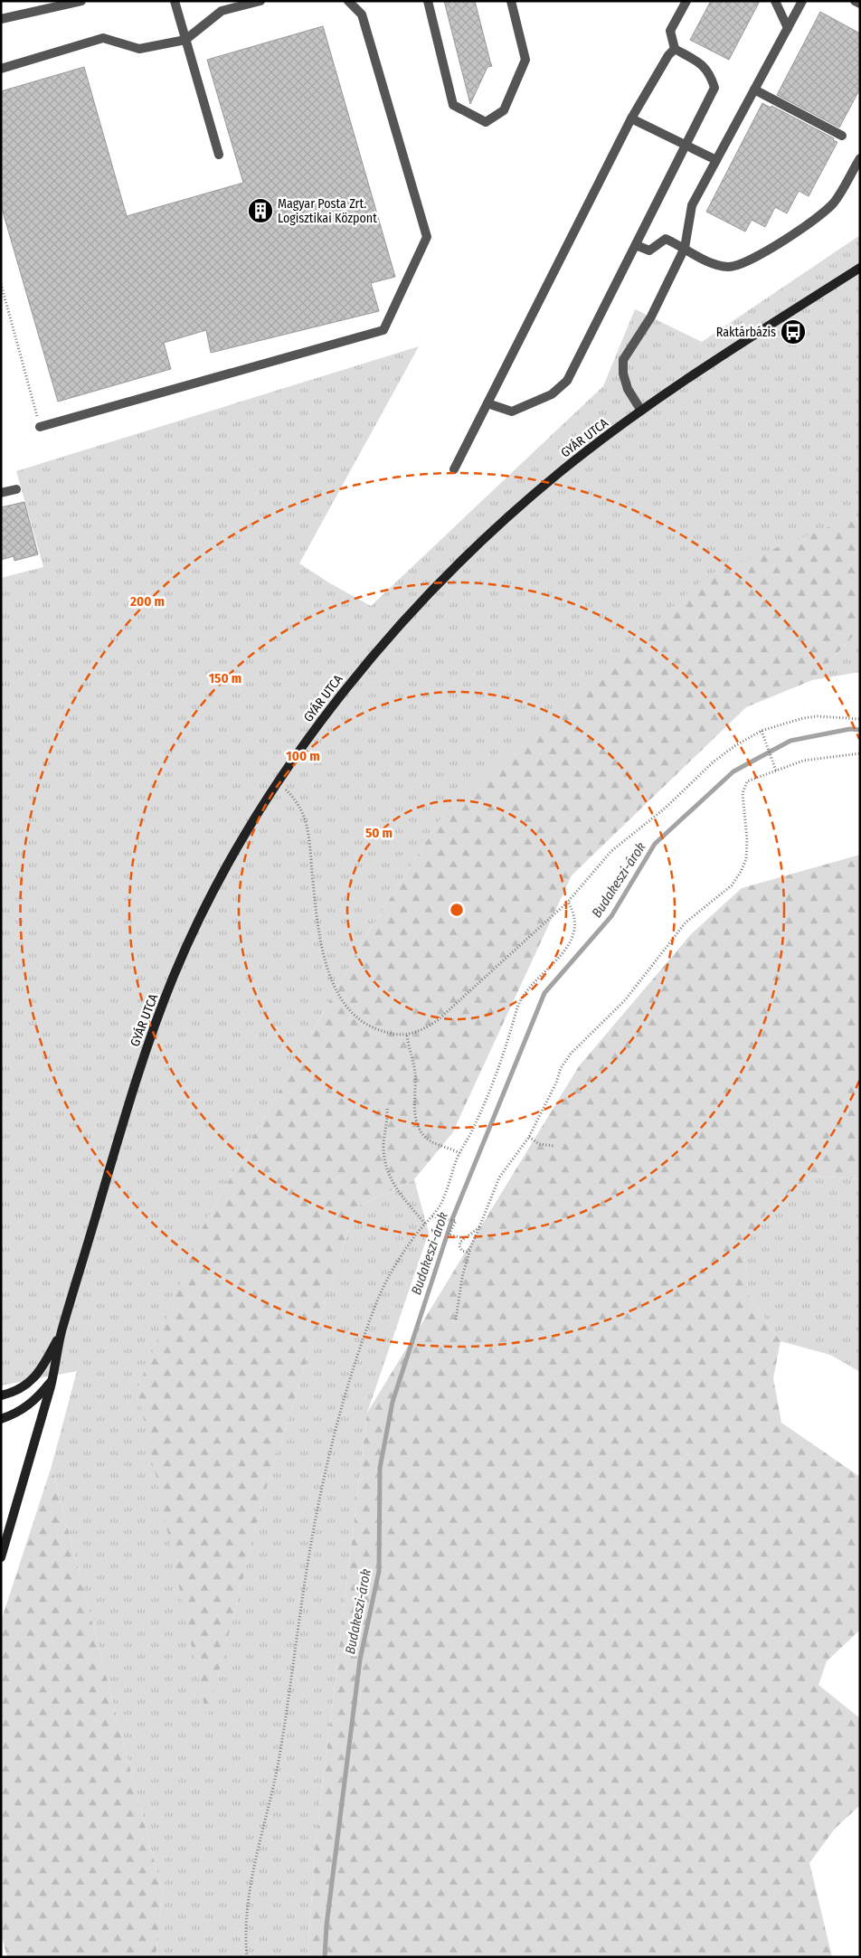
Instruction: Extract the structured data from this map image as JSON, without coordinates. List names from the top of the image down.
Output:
{
  "streets": {
    "main road": ["GYÁR UTCA"]
  },
  "water": ["Budakeszi-árok"],
  "places": {
    "building": ["Magyar Posta Zrt. Logisztikai Központ"],
    "bus stop": ["Raktárbázis"]
  },
  "rings": [
    "200 m",
    "150 m",
    "100 m",
    "50 m"
  ]
}
